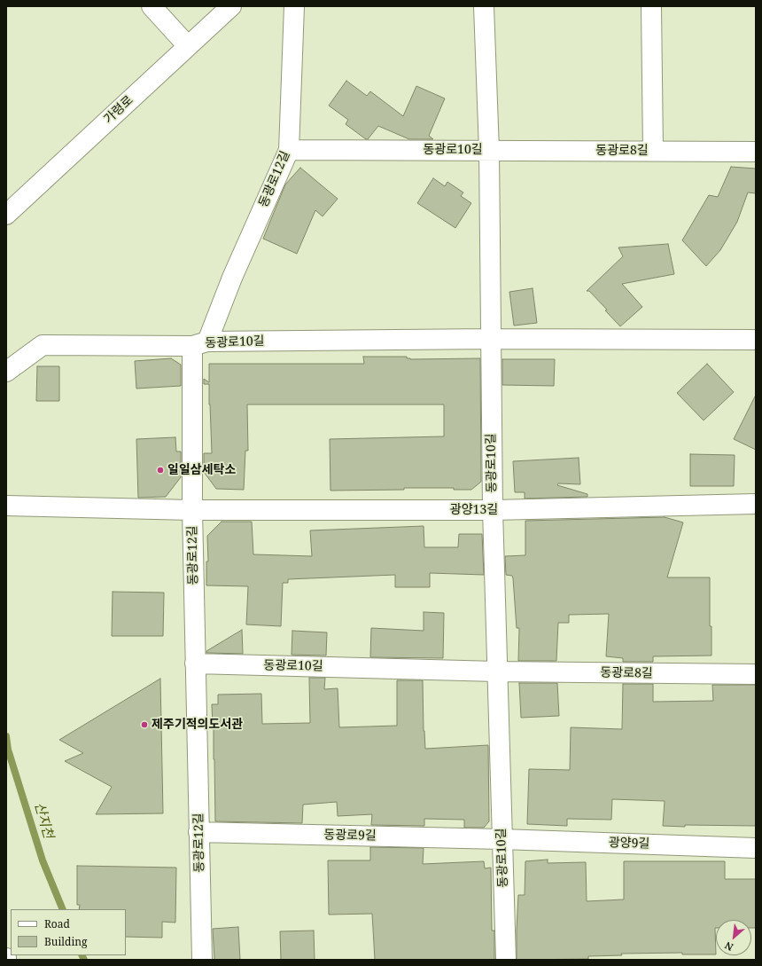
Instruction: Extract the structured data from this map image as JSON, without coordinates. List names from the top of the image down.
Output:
{
  "streets": {
    "street": [
      "가령로",
      "동광로10길",
      "동광로8길",
      "동광로12길",
      "광양13길",
      "동광로9길",
      "광양9길"
    ]
  },
  "crossings": [
    ["동광로10길", "동광로8길"],
    ["동광로10길", "동광로12길"],
    ["동광로10길", "광양13길"],
    ["동광로10길", "동광로9길"],
    ["동광로10길", "광양9길"],
    ["동광로12길", "광양13길"],
    ["동광로12길", "동광로9길"],
    ["동광로9길", "광양9길"]
  ],
  "water": ["산지천"],
  "places": ["일일삼세탁소", "제주기적의도서관"],
  "legend": ["Road", "Building"],
  "north": "bottom left"
}
